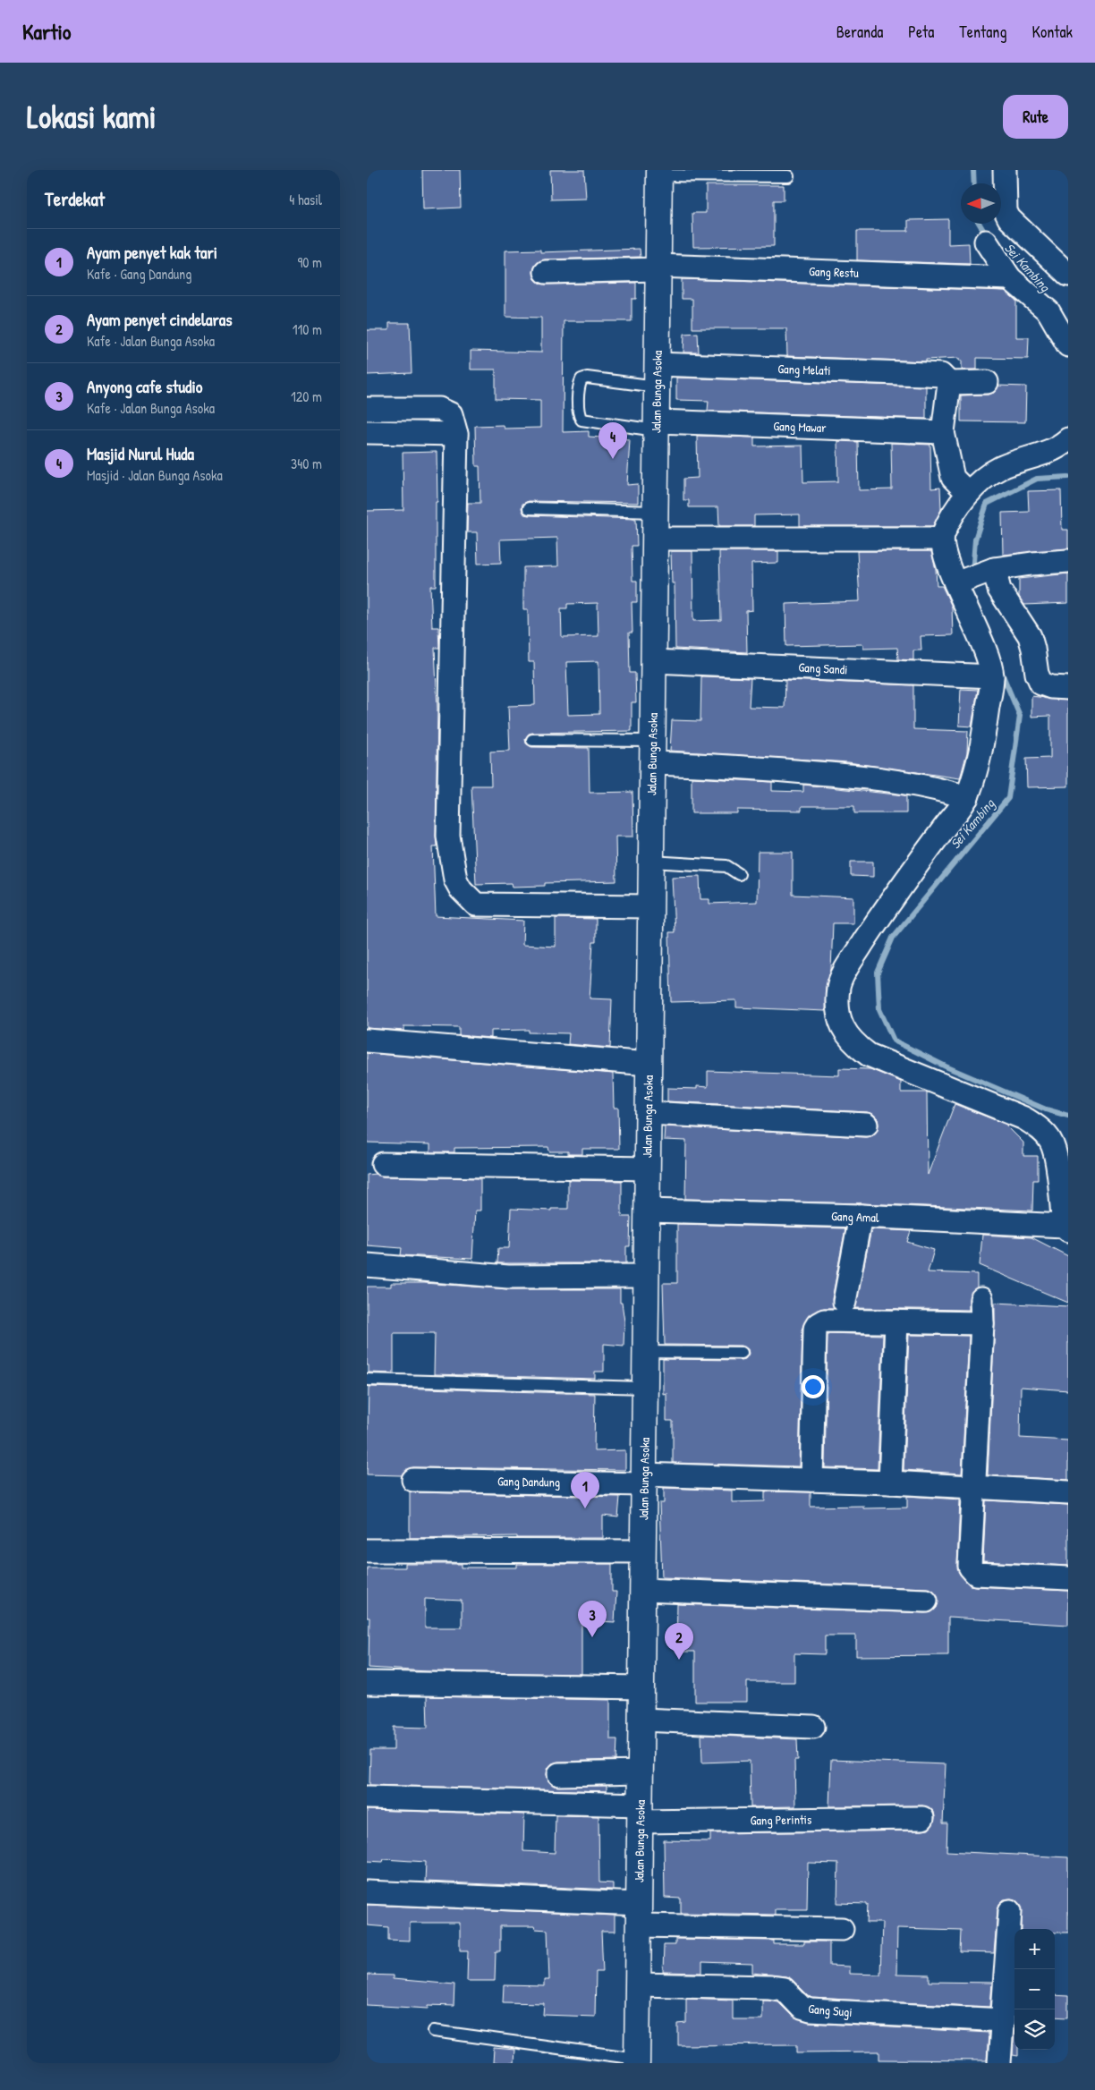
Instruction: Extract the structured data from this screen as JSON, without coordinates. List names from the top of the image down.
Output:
{
  "streets": {
    "street": [
      "Gang Restu",
      "Gang Melati",
      "Jalan Bunga Asoka",
      "Gang Mawar",
      "Gang Sandi",
      "Gang Amal",
      "Gang Dandung",
      "Gang Perintis",
      "Gang Sugi"
    ]
  },
  "crossings": [
    ["Gang Restu", "Jalan Bunga Asoka"],
    ["Gang Melati", "Jalan Bunga Asoka"],
    ["Jalan Bunga Asoka", "Gang Mawar"],
    ["Jalan Bunga Asoka", "Gang Sandi"],
    ["Jalan Bunga Asoka", "Gang Amal"],
    ["Jalan Bunga Asoka", "Gang Dandung"],
    ["Jalan Bunga Asoka", "Gang Perintis"],
    ["Jalan Bunga Asoka", "Gang Sugi"]
  ],
  "water": ["Sei Kambing"],
  "north": "left",
  "page": {
    "header": "Kartio",
    "nav": [
      "Beranda",
      "Peta",
      "Tentang",
      "Kontak"
    ],
    "buttons": "Rute",
    "title": "Lokasi kami",
    "heading": ["Terdekat", "4 hasil"],
    "list": [
      {
        "mark": "1",
        "name": "Ayam penyet kak tari",
        "note": "Kafe · Gang Dandung",
        "value": "90 m"
      },
      {
        "mark": "2",
        "name": "Ayam penyet cindelaras",
        "note": "Kafe · Jalan Bunga Asoka",
        "value": "110 m"
      },
      {
        "mark": "3",
        "name": "Anyong cafe studio",
        "note": "Kafe · Jalan Bunga Asoka",
        "value": "120 m"
      },
      {
        "mark": "4",
        "name": "Masjid Nurul Huda",
        "note": "Masjid · Jalan Bunga Asoka",
        "value": "340 m"
      }
    ],
    "pins": [
      "4",
      "1",
      "3",
      "2"
    ],
    "map_buttons": ["+", "−"]
  }
}
